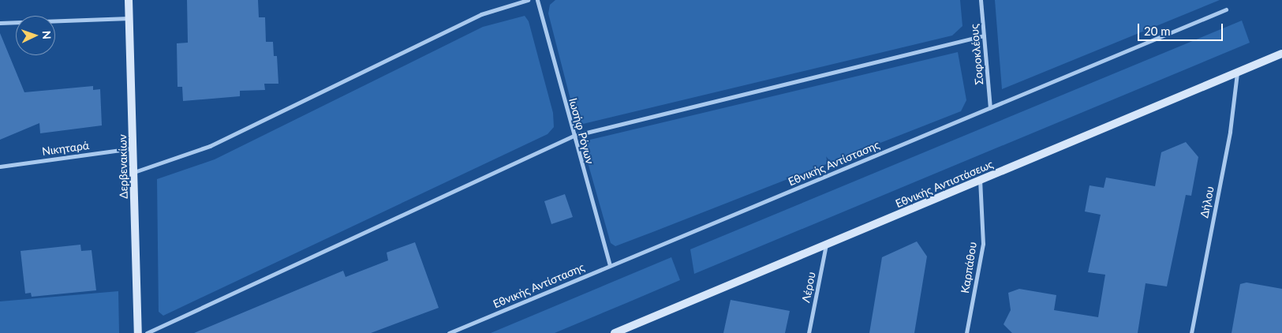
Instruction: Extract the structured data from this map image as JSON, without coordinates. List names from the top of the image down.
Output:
{
  "streets": {
    "street": [
      "Σοφοκλέους",
      "Ιωσήφ Ρόγων",
      "Νικηταρά",
      "Εθνικής Αντίστασης",
      "Δερβενακίων",
      "Εθνικής Αντιστάσεως",
      "Δήλου",
      "Καρπάθου",
      "Λέρου"
    ]
  },
  "crossings": [
    ["Σοφοκλέους", "Εθνικής Αντίστασης"],
    ["Ιωσήφ Ρόγων", "Εθνικής Αντίστασης"],
    ["Νικηταρά", "Δερβενακίων"],
    ["Εθνικής Αντιστάσεως", "Δήλου"],
    ["Εθνικής Αντιστάσεως", "Καρπάθου"],
    ["Εθνικής Αντιστάσεως", "Λέρου"]
  ],
  "scale_bar": "20 m",
  "north": "right"
}
